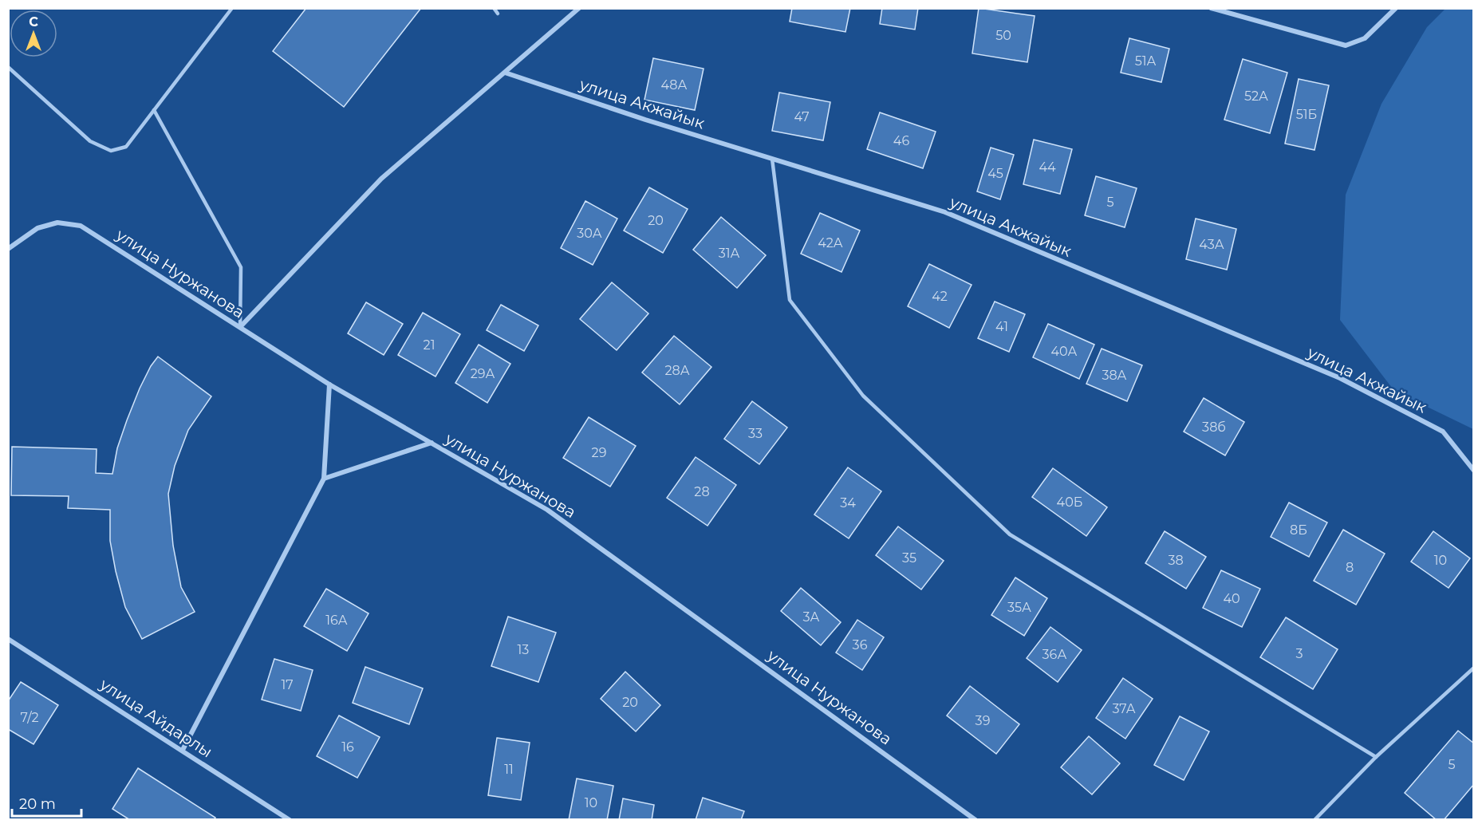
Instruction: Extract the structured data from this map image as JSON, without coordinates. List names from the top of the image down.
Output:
{
  "streets": {
    "street": ["улица Акжайык", "улица Нуржанова", "улица Айдарлы"]
  },
  "house_numbers": [
    "50",
    "51А",
    "48А",
    "52А",
    "51Б",
    "47",
    "46",
    "44",
    "45",
    "5",
    "20",
    "30А",
    "42А",
    "43А",
    "31А",
    "42",
    "41",
    "21",
    "40А",
    "28А",
    "29А",
    "38А",
    "38б",
    "33",
    "29",
    "28",
    "40Б",
    "34",
    "8Б",
    "35",
    "38",
    "10",
    "8",
    "40",
    "35А",
    "3А",
    "16А",
    "36",
    "13",
    "3",
    "36А",
    "17",
    "20",
    "37А",
    "7/2",
    "39",
    "16",
    "5",
    "11",
    "10"
  ],
  "scale_bar": "20 m",
  "north": "top"
}
